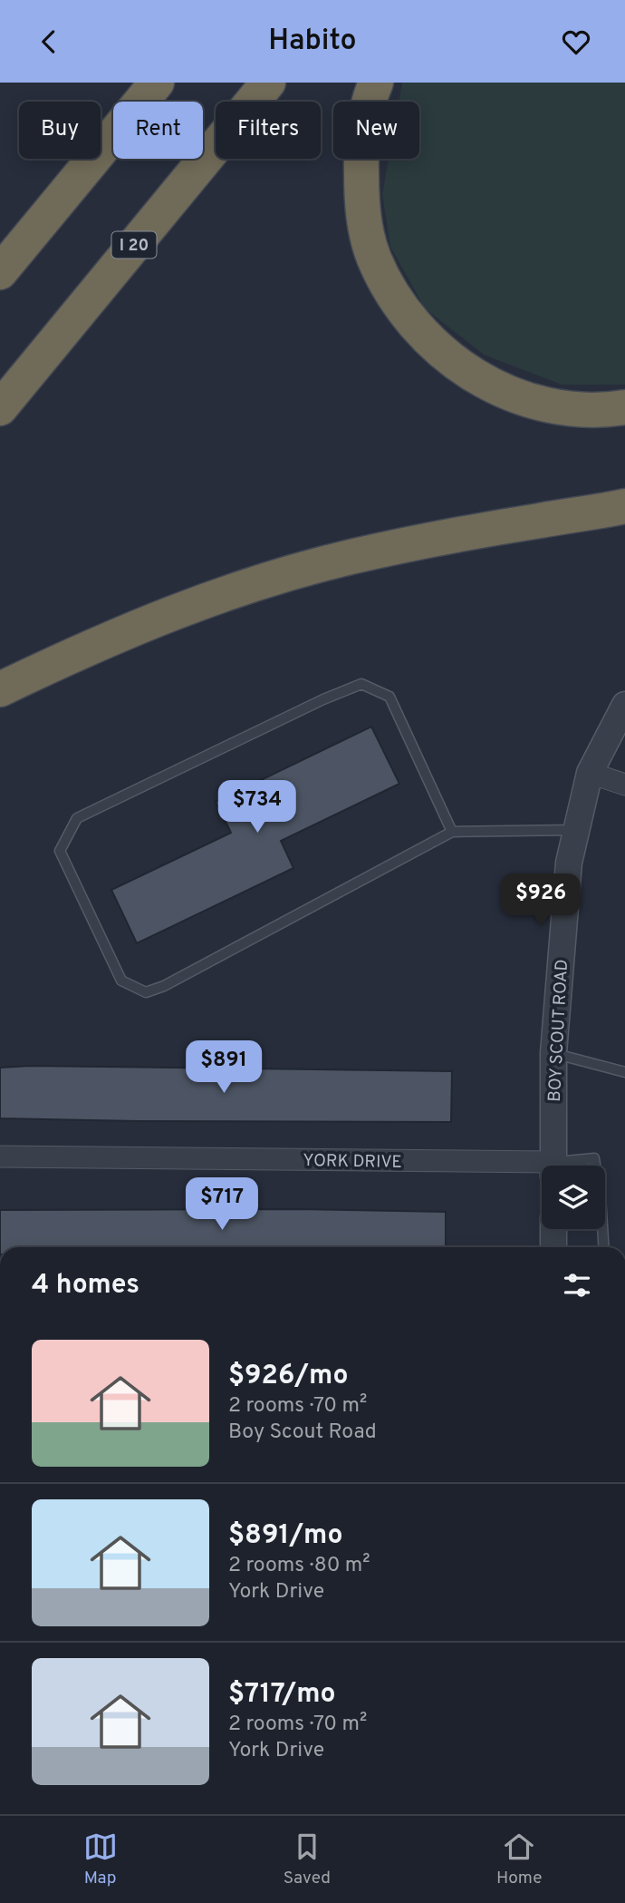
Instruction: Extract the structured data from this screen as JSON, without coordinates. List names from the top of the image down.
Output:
{
  "streets": {
    "highway": ["I 20"],
    "street": ["BOY SCOUT ROAD", "YORK DRIVE"]
  },
  "page": {
    "header": "Habito",
    "chip": [
      "Buy",
      "Rent",
      "Filters",
      "New"
    ],
    "price": [
      "$734",
      "$926",
      "$891",
      "$717"
    ],
    "heading": "4 homes",
    "list": [
      {
        "name": "$926/mo",
        "note": "2 rooms · 70 m² · Boy Scout Road"
      },
      {
        "name": "$891/mo",
        "note": "2 rooms · 80 m² · York Drive"
      },
      {
        "name": "$717/mo",
        "note": "2 rooms · 70 m² · York Drive"
      }
    ],
    "tabs": ["Map", "Saved", "Home"]
  }
}
